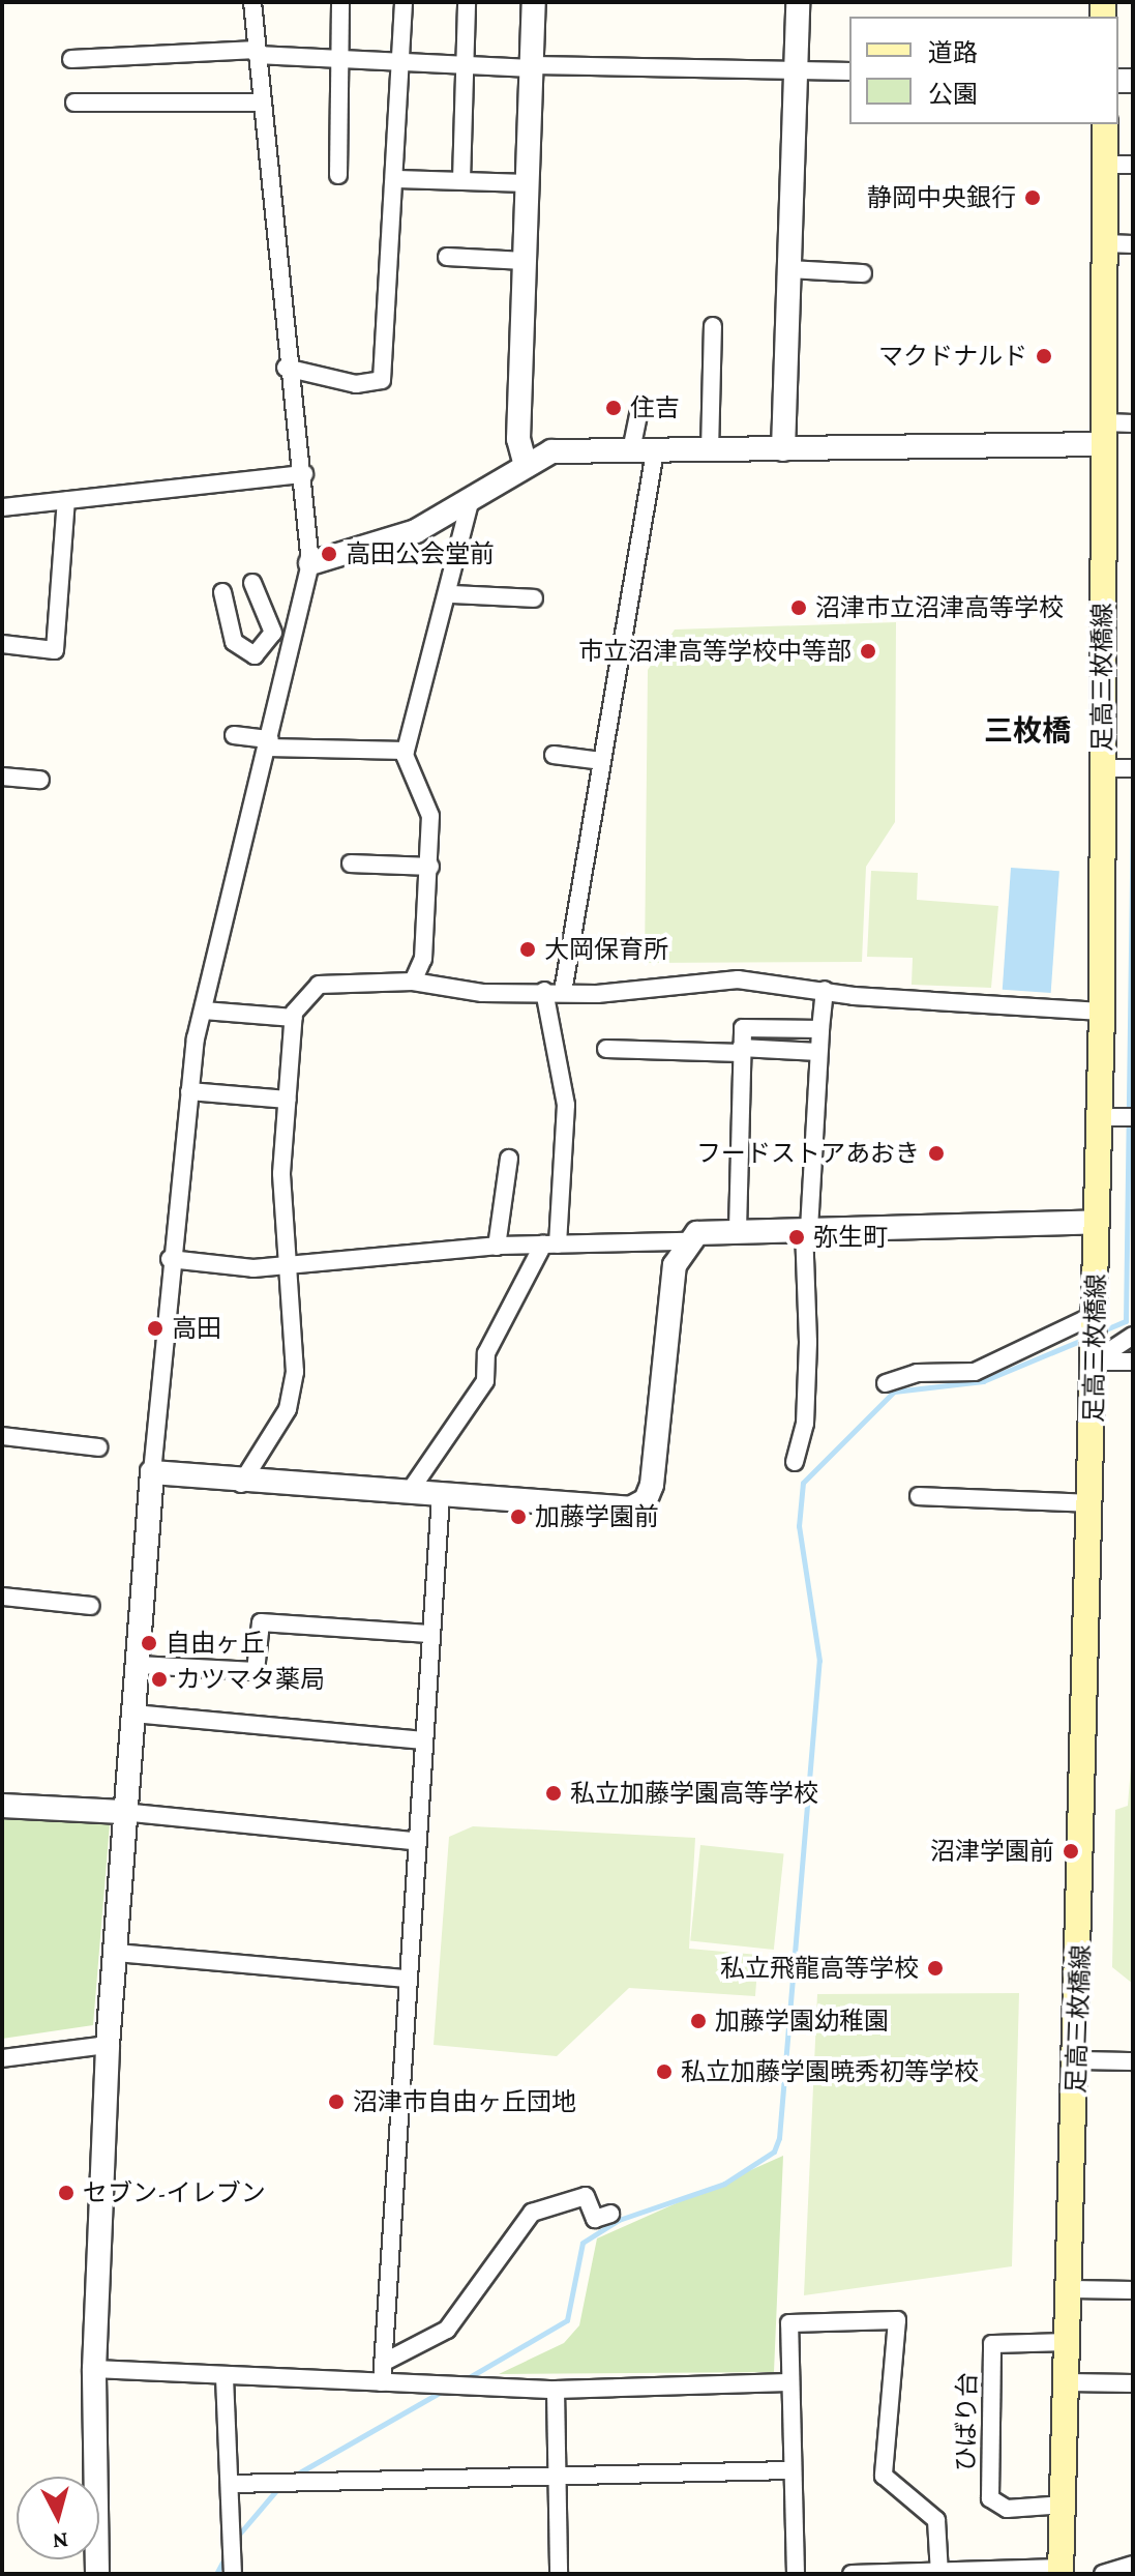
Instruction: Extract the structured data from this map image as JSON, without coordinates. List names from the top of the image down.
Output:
{
  "streets": {
    "main road": ["足高三枚橋線"],
    "street": ["ひばり台"]
  },
  "crossings": [
    ["足高三枚橋線", "ひばり台"]
  ],
  "districts": ["三枚橋"],
  "places": [
    "静岡中央銀行",
    "マクドナルド",
    "住吉",
    "高田公会堂前",
    "沼津市立沼津高等学校",
    "市立沼津高等学校中等部",
    "大岡保育所",
    "フードストアあおき",
    "弥生町",
    "高田",
    "加藤学園前",
    "自由ヶ丘",
    "カツマタ薬局",
    "私立加藤学園高等学校",
    "沼津学園前",
    "私立飛龍高等学校",
    "加藤学園幼稚園",
    "私立加藤学園暁秀初等学校",
    "沼津市自由ヶ丘団地",
    "セブン-イレブン"
  ],
  "legend": ["道路", "公園"],
  "north": "bottom"
}
